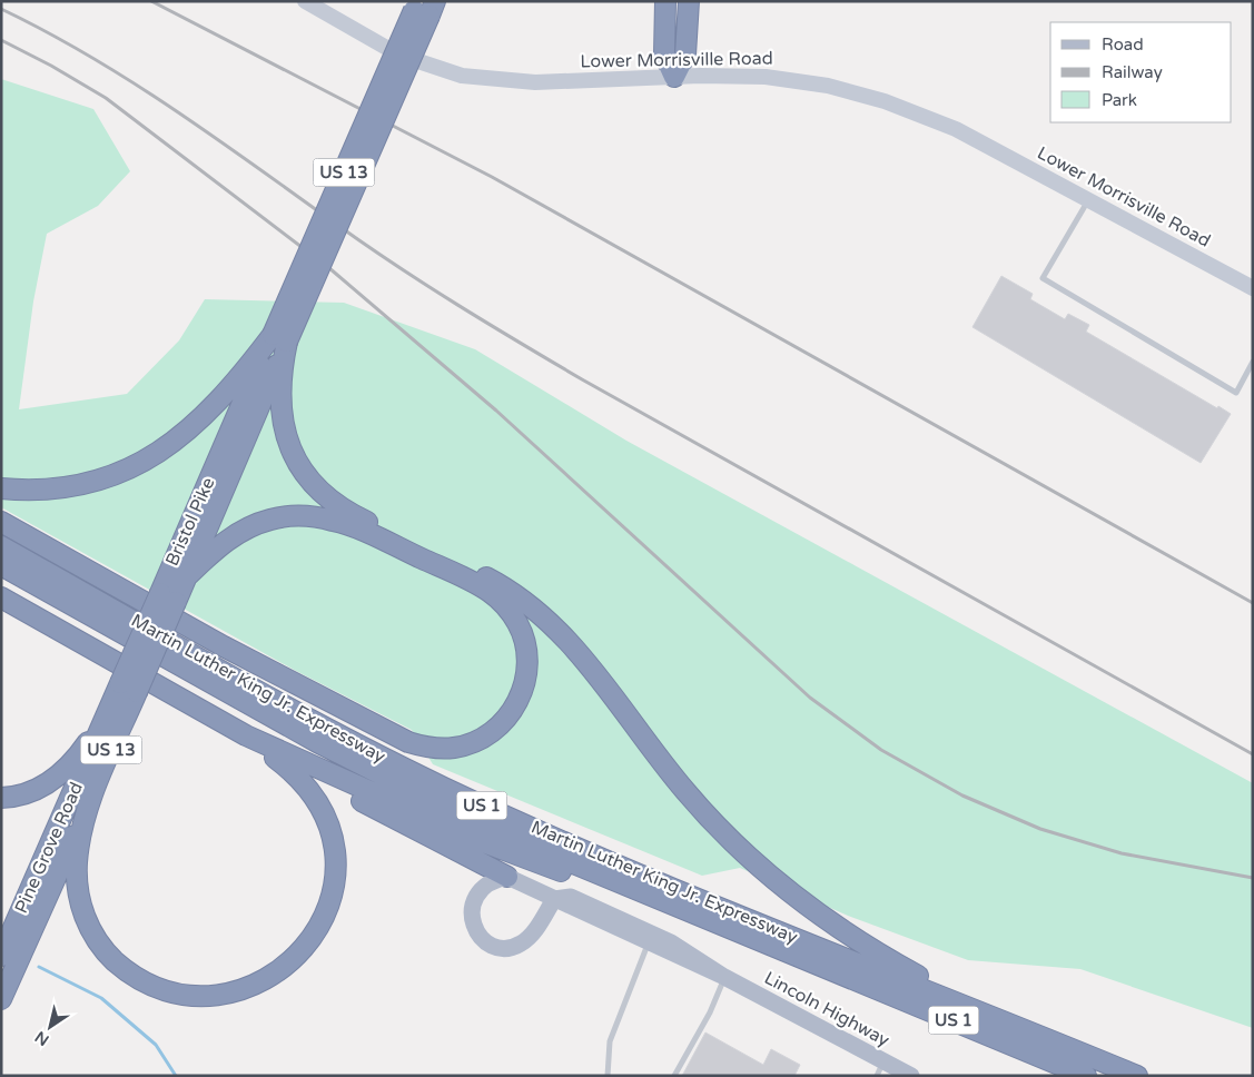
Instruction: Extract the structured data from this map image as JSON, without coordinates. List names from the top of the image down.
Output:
{
  "streets": {
    "highway": [
      "US 13",
      "Bristol Pike",
      "Martin Luther King Jr. Expressway",
      "US 1",
      "Pine Grove Road"
    ],
    "main road": ["Lincoln Highway"],
    "street": ["Lower Morrisville Road"]
  },
  "crossings": [
    ["US 13", "Bristol Pike"],
    ["US 13", "Pine Grove Road"],
    ["Bristol Pike", "Pine Grove Road"]
  ],
  "legend": ["Road", "Railway", "Park"],
  "north": "bottom left"
}
